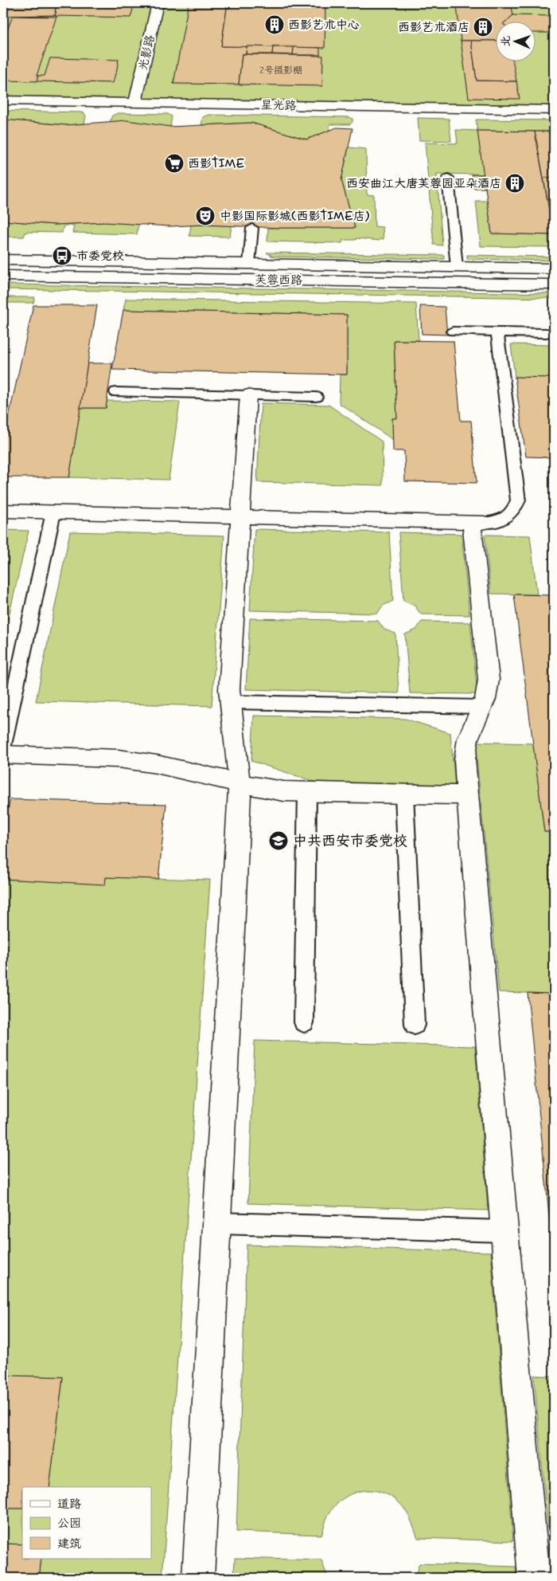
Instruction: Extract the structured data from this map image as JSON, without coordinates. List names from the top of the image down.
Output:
{
  "streets": {
    "street": ["光影路", "星光路", "芙蓉西路"]
  },
  "crossings": [
    ["光影路", "星光路"]
  ],
  "places": {
    "building": ["西影艺术中心", "西影艺术酒店", "西安曲江大唐芙蓉园亚朵酒店"],
    "supermarket": ["西影TIME"],
    "theatre": ["中影国际影城(西影TIME店)"],
    "bus stop": ["市委党校"],
    "school or university": ["中共西安市委党校"]
  },
  "house_numbers": ["2号摄影棚"],
  "legend": ["道路", "公园", "建筑"],
  "north": "left"
}
